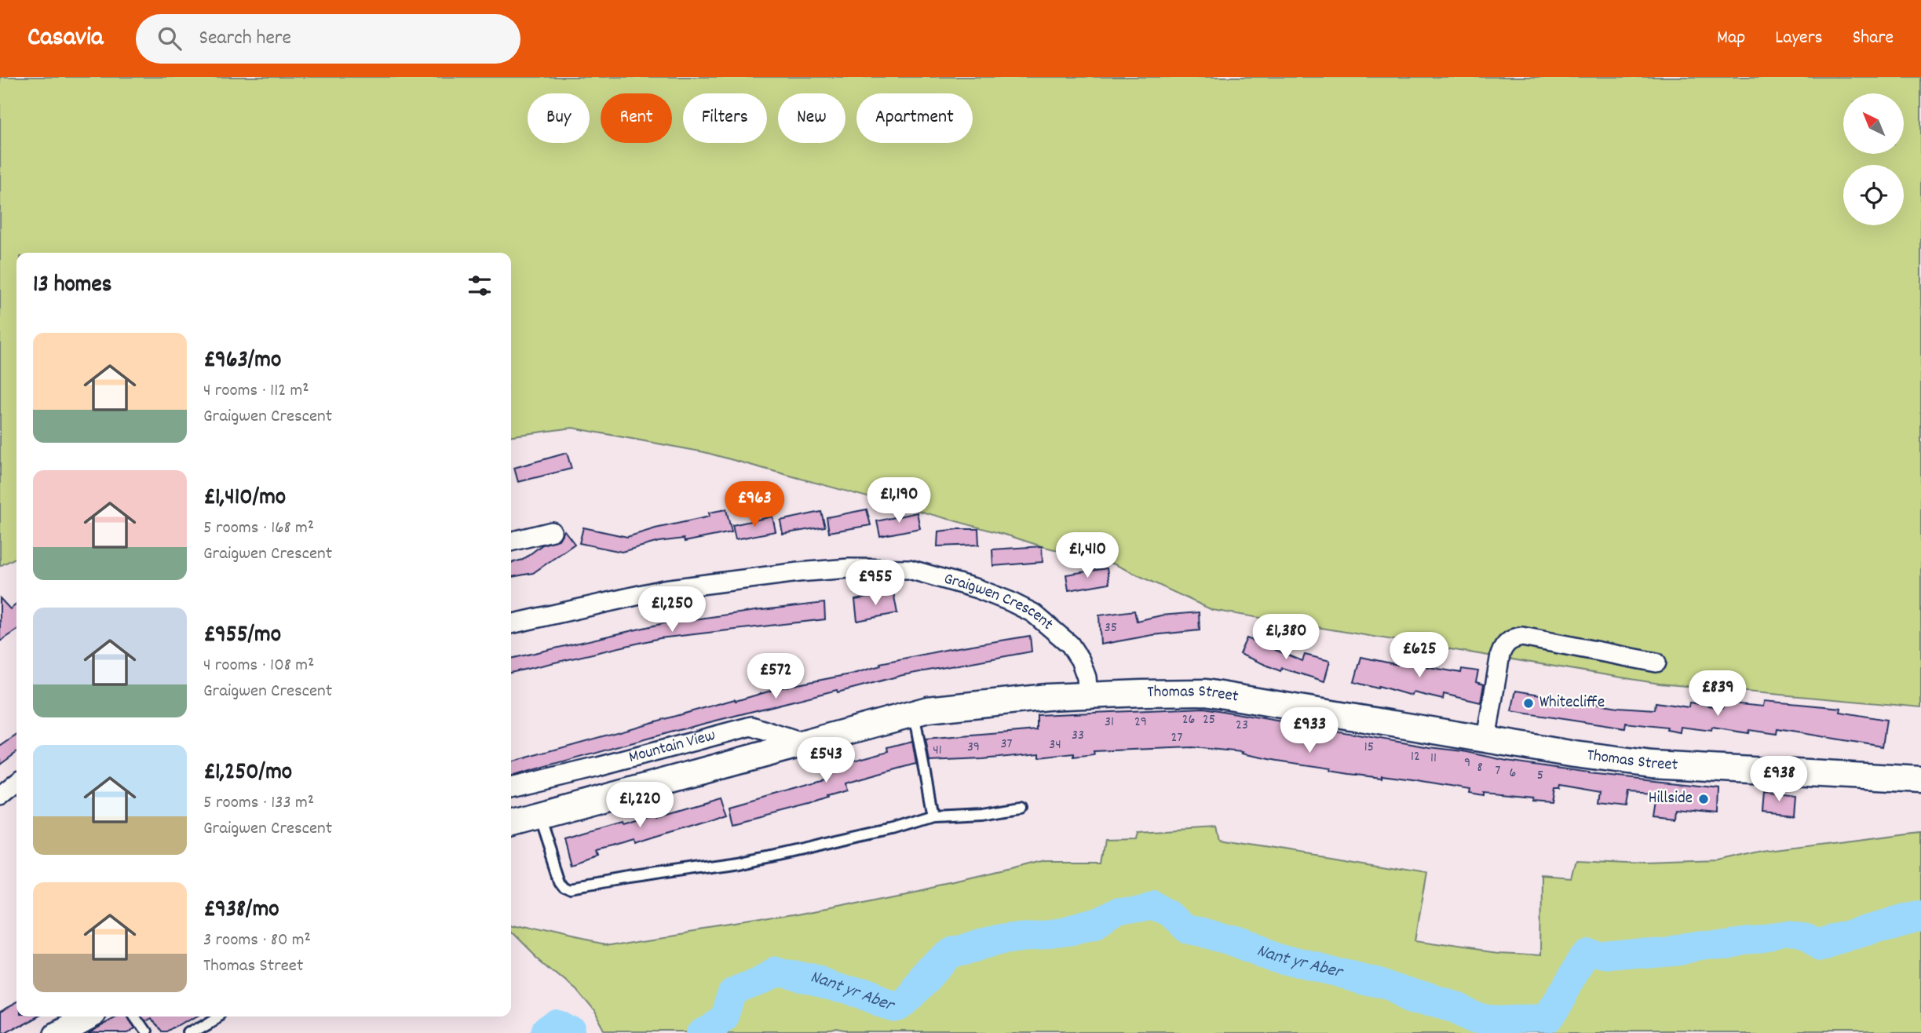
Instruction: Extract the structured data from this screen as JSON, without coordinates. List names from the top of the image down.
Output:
{
  "streets": {
    "main road": ["Thomas Street"],
    "street": ["Graigwen Crescent", "Mountain View"]
  },
  "crossings": [
    ["Graigwen Crescent", "Thomas Street"],
    ["Thomas Street", "Mountain View"]
  ],
  "water": ["Nant yr Aber"],
  "places": ["Whitecliffe", "Hillside"],
  "house_numbers": [
    "35",
    "26",
    "25",
    "31",
    "29",
    "23",
    "33",
    "27",
    "37",
    "34",
    "39",
    "15",
    "41",
    "12",
    "11",
    "9",
    "8",
    "7",
    "6",
    "5"
  ],
  "north": "top left",
  "page": {
    "header": "Casavia",
    "search": "Search here",
    "nav": ["Map", "Layers", "Share"],
    "chip": [
      "Buy",
      "Rent",
      "Filters",
      "New",
      "Apartment"
    ],
    "heading": "13 homes",
    "list": [
      {
        "name": "£963/mo",
        "note": "4 rooms · 112 m² · Graigwen Crescent"
      },
      {
        "name": "£1,410/mo",
        "note": "5 rooms · 168 m² · Graigwen Crescent"
      },
      {
        "name": "£955/mo",
        "note": "4 rooms · 108 m² · Graigwen Crescent"
      },
      {
        "name": "£1,250/mo",
        "note": "5 rooms · 133 m² · Graigwen Crescent"
      },
      {
        "name": "£938/mo",
        "note": "3 rooms · 80 m² · Thomas Street"
      }
    ],
    "price": [
      "£1,190",
      "£963",
      "£1,410",
      "£955",
      "£1,250",
      "£1,380",
      "£625",
      "£572",
      "£839",
      "£933",
      "£543",
      "£938",
      "£1,220"
    ]
  }
}
